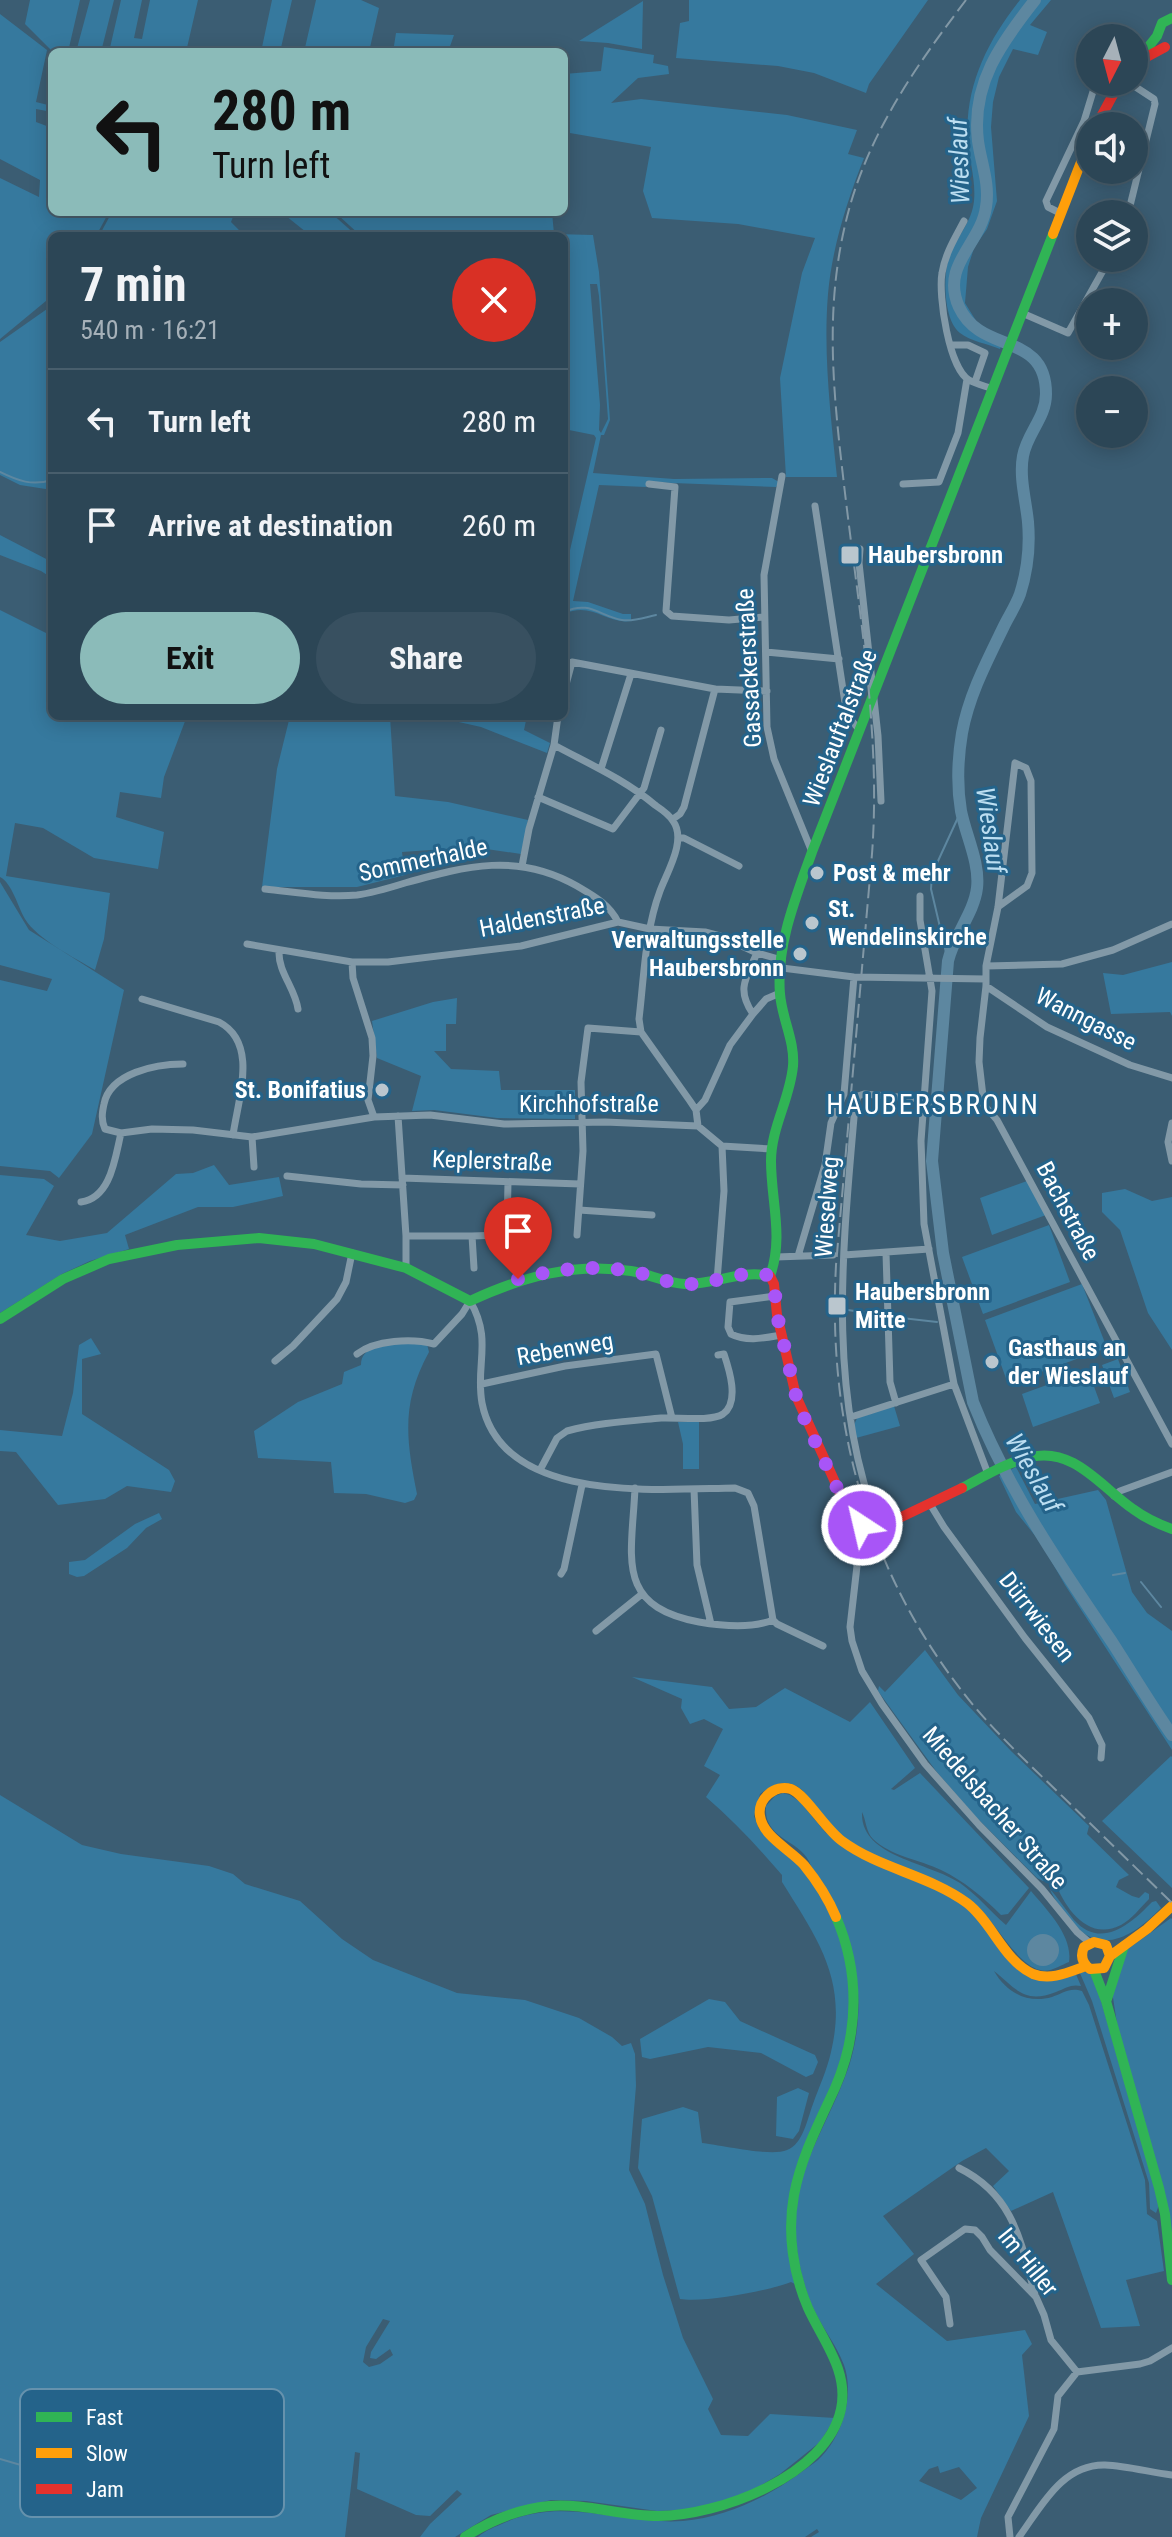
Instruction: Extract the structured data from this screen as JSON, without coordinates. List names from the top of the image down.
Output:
{
  "streets": {
    "street": [
      "Gassackerstraße",
      "Wieslauftalstraße",
      "Sommerhalde",
      "Haldenstraße",
      "Wanngasse",
      "Kirchhofstraße",
      "Keplerstraße",
      "Wieselweg",
      "Bachstraße",
      "Rebenweg",
      "Dürrwiesen",
      "Miedelsbacher Straße",
      "Im Hiller"
    ]
  },
  "crossings": [
    ["Gassackerstraße", "Wieslauftalstraße"],
    ["Wieslauftalstraße", "Haldenstraße"],
    ["Wieslauftalstraße", "Miedelsbacher Straße"],
    ["Sommerhalde", "Haldenstraße"],
    ["Haldenstraße", "Wanngasse"],
    ["Haldenstraße", "Bachstraße"],
    ["Wanngasse", "Bachstraße"]
  ],
  "districts": ["HAUBERSBRONN"],
  "water": ["Wieslauf"],
  "places": {
    "transit": ["Haubersbronn", "Haubersbronn Mitte"],
    "other": [
      "Post & mehr",
      "St. Wendelinskirche",
      "Verwaltungsstelle Haubersbronn",
      "St. Bonifatius",
      "Gasthaus an der Wieslauf"
    ]
  },
  "legend": ["Fast", "Slow", "Jam"],
  "north": "bottom",
  "page": {
    "map_buttons": ["+", "−"],
    "turn": ["280 m", "Turn left"],
    "heading": ["7 min", "540 m · 16:21"],
    "list": [
      {
        "name": "Turn left",
        "value": "280 m"
      },
      {
        "name": "Arrive at destination",
        "value": "260 m"
      }
    ],
    "buttons": ["Exit", "Share"]
  }
}
